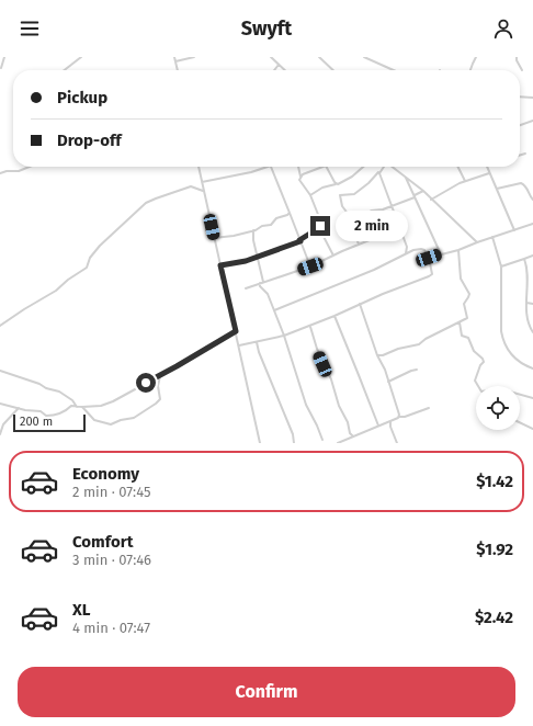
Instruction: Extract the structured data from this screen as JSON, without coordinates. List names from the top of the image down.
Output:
{
  "scale_bar": "200 m",
  "page": {
    "header": "Swyft",
    "banner": ["Pickup", "Drop-off"],
    "bubble": "2 min",
    "scale": "200 m",
    "list": [
      {
        "name": "Economy",
        "note": "2 min · 07:45",
        "value": "$1.42"
      },
      {
        "name": "Comfort",
        "note": "3 min · 07:46",
        "value": "$1.92"
      },
      {
        "name": "XL",
        "note": "4 min · 07:47",
        "value": "$2.42"
      }
    ],
    "buttons": "Confirm"
  }
}
